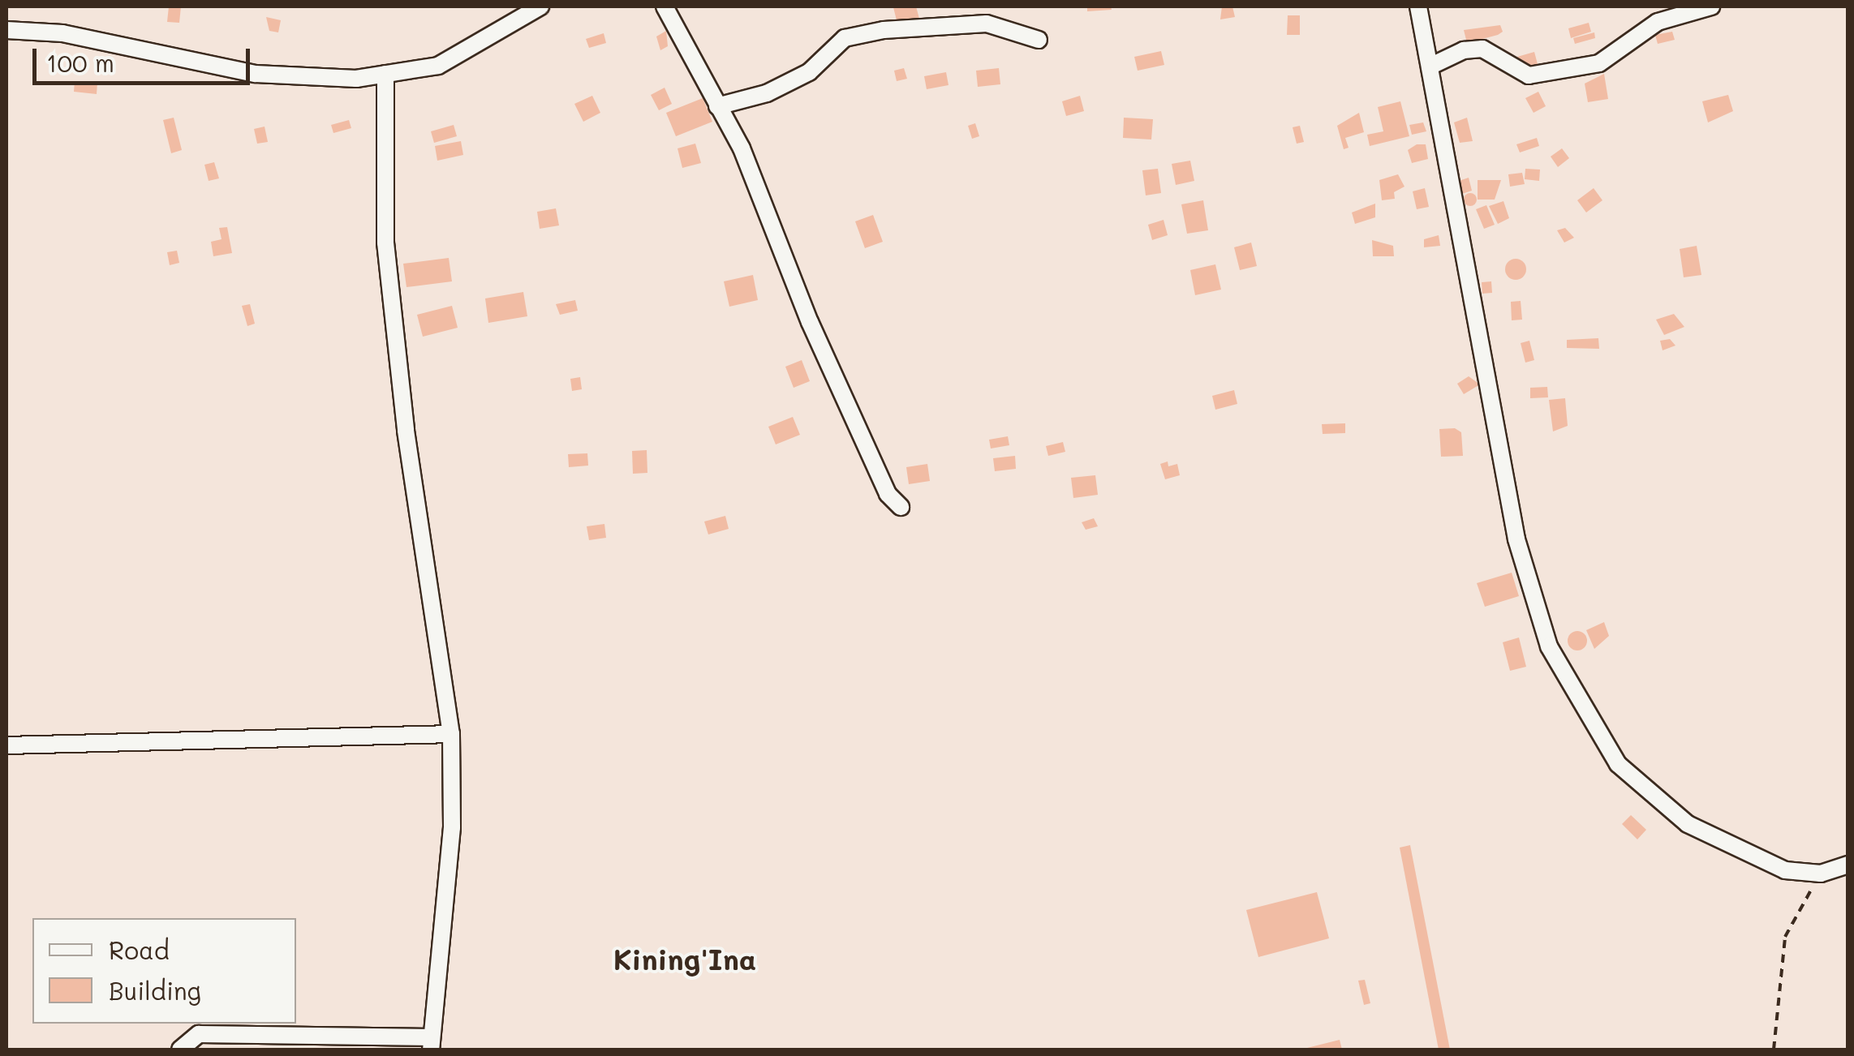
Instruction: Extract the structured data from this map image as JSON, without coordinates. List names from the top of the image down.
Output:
{
  "districts": ["Kining'Ina"],
  "legend": ["Road", "Building"],
  "scale_bar": "100 m"
}
